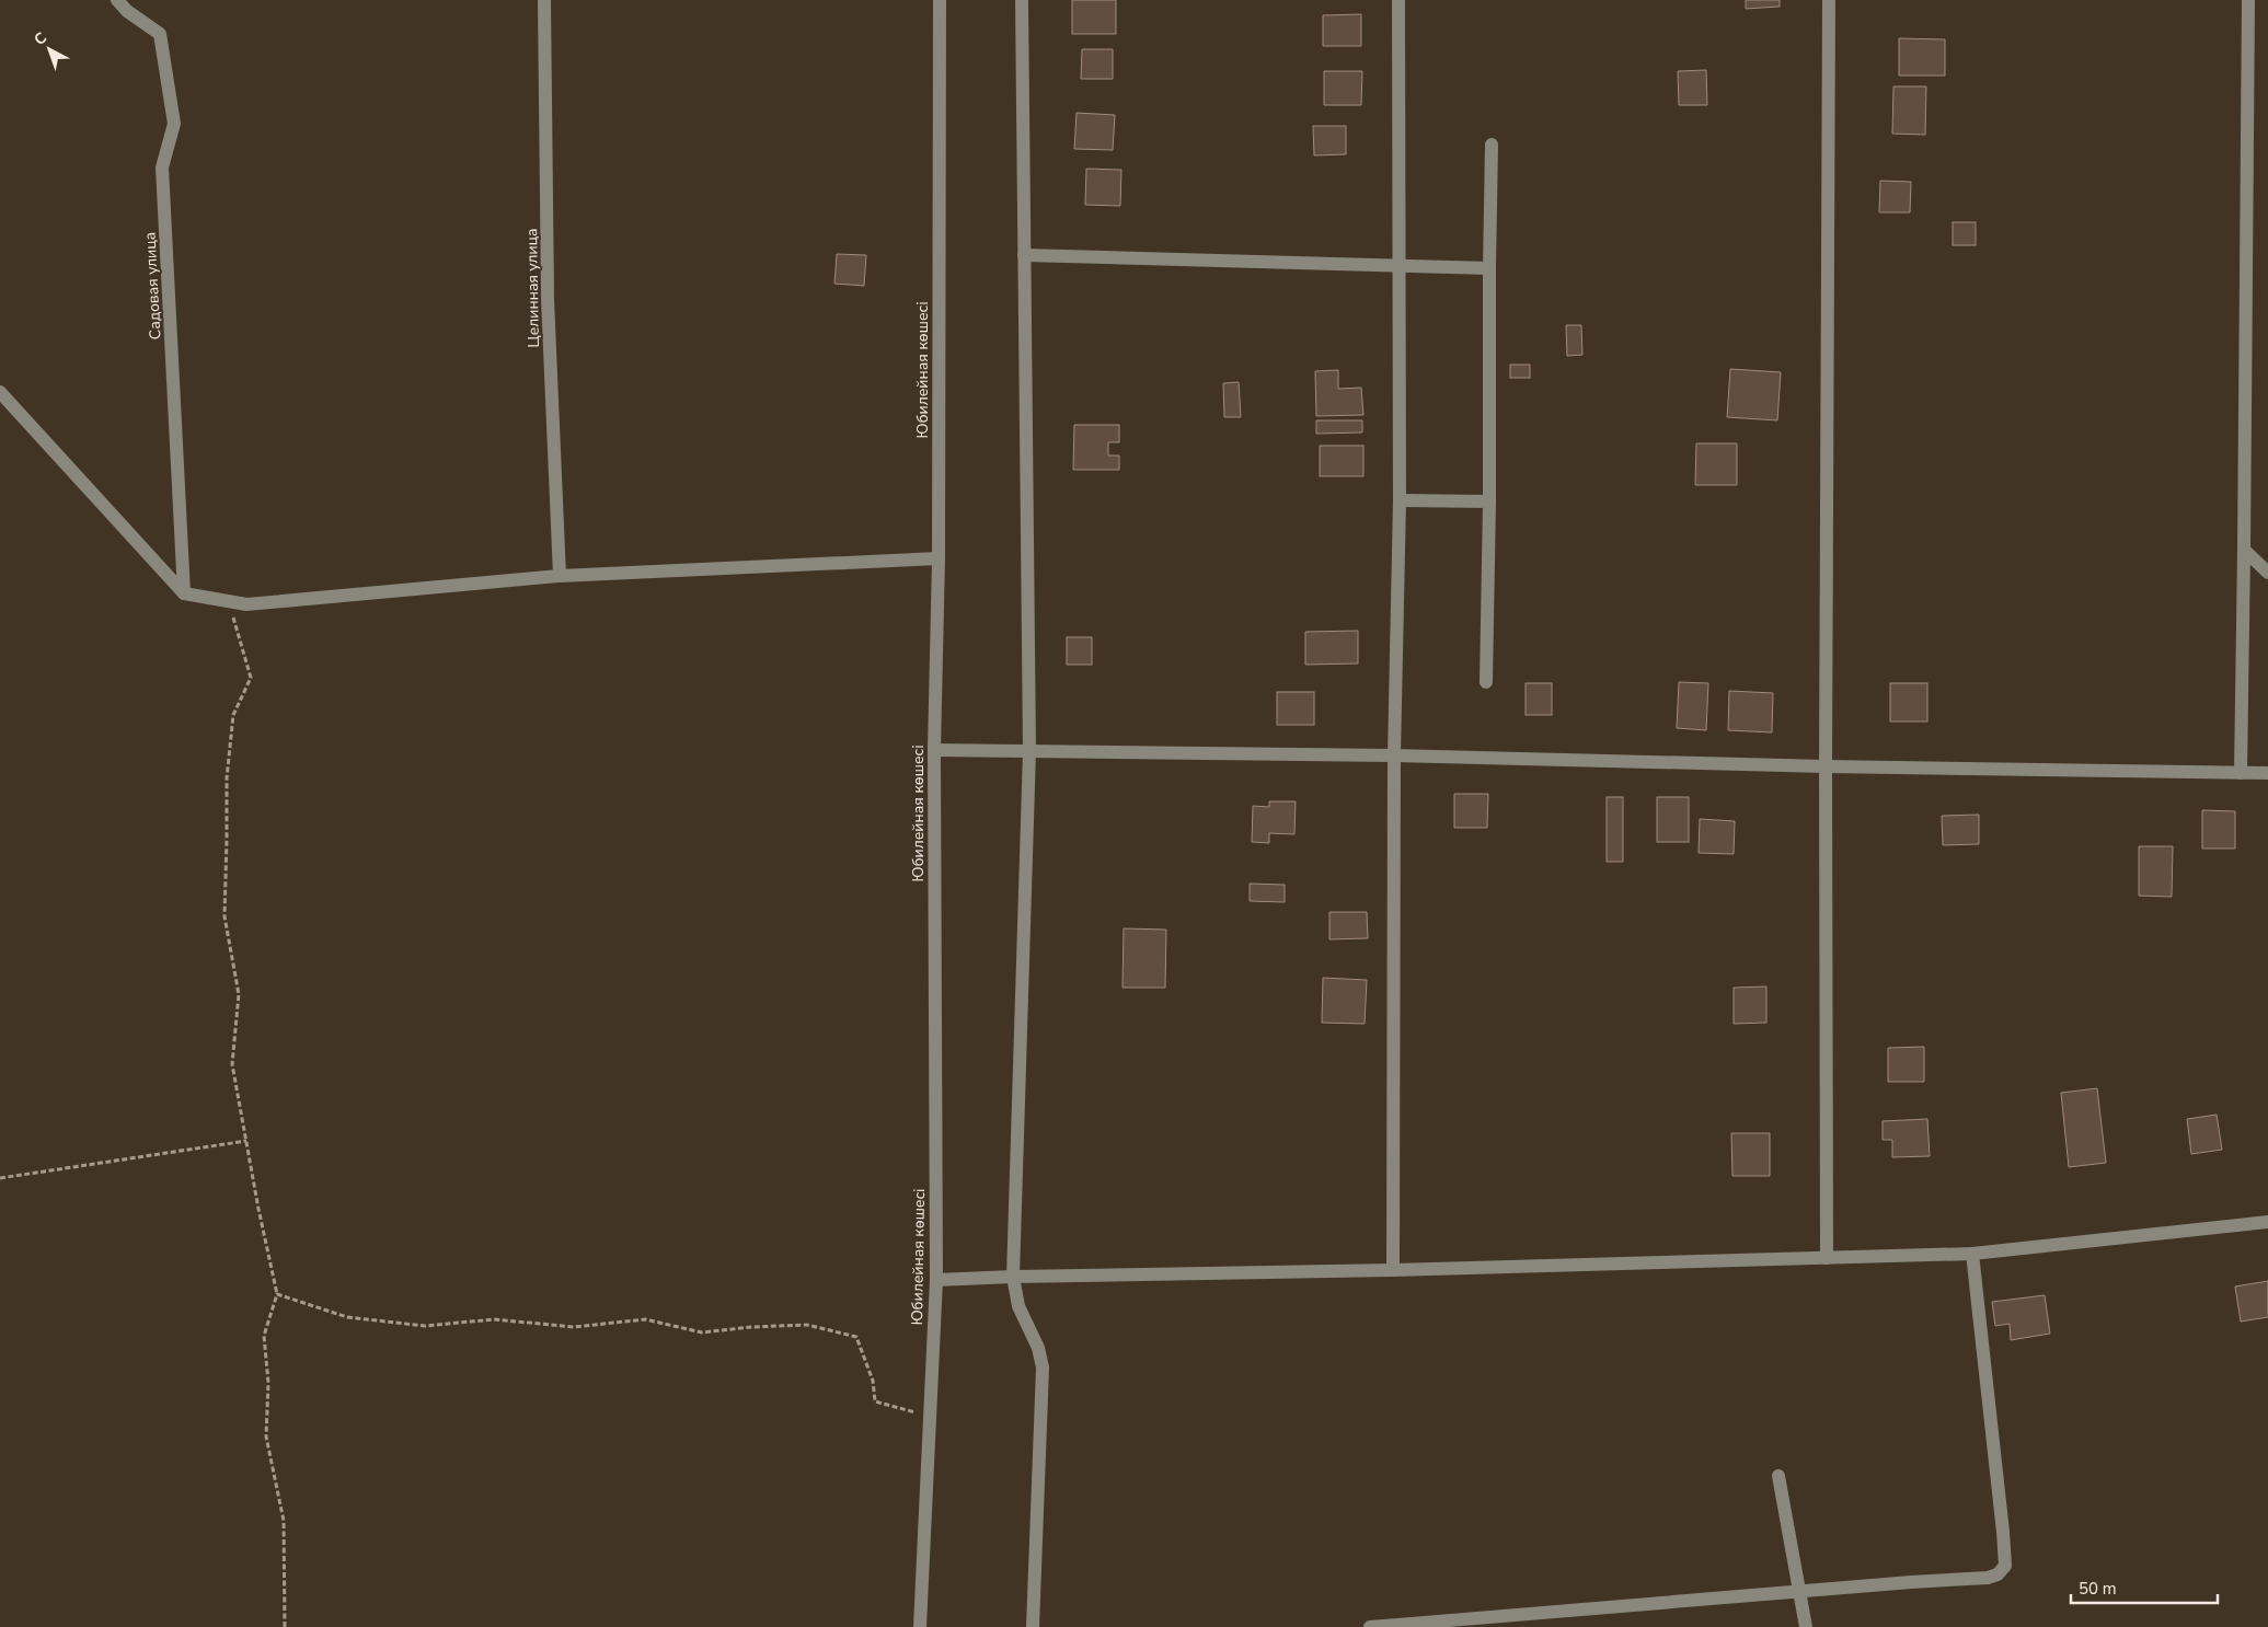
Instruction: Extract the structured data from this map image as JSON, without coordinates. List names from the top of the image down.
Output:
{
  "streets": {
    "street": ["Садовая улица", "Целинная улица", "Юбилейная көшесі"]
  },
  "scale_bar": "50 m",
  "north": "top left"
}
